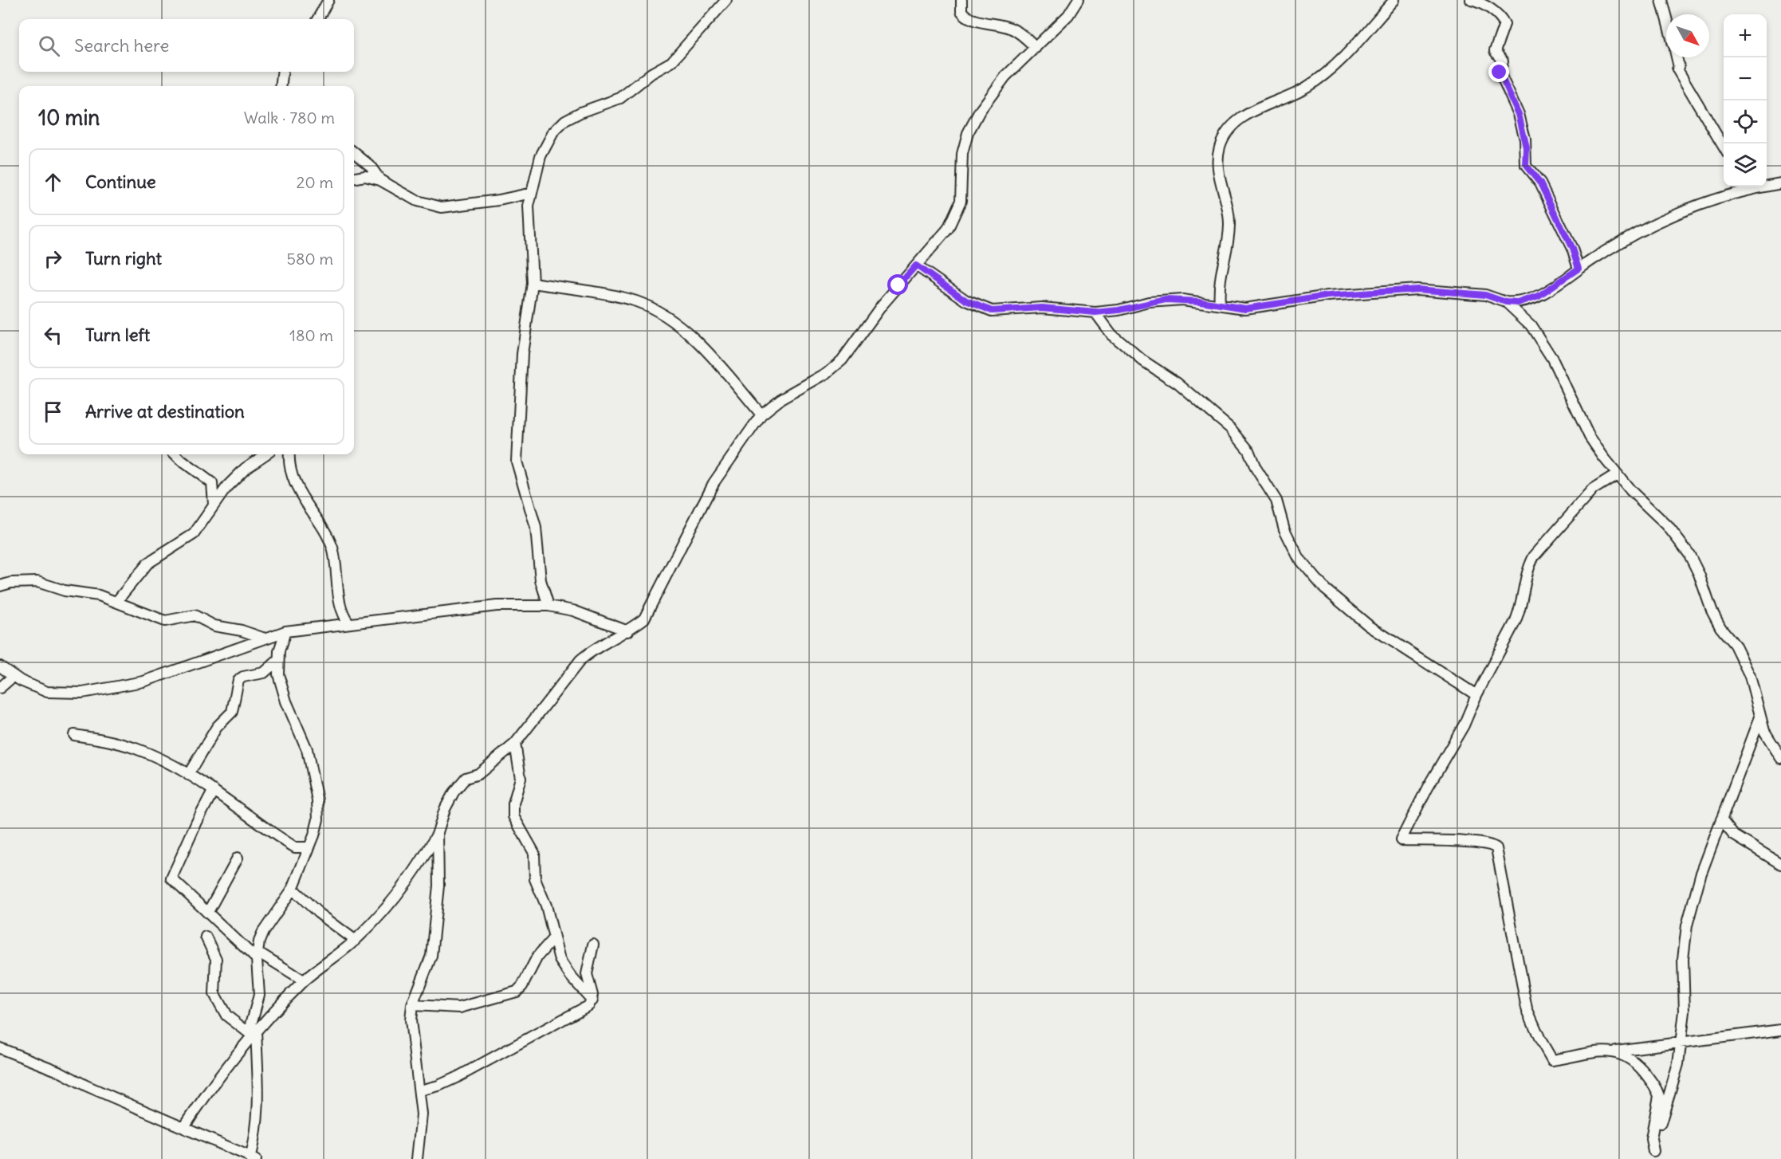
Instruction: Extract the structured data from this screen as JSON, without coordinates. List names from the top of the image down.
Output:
{
  "north": "bottom right",
  "page": {
    "map_buttons": ["+", "−"],
    "search": "Search here",
    "heading": ["10 min", "Walk · 780 m"],
    "list": [
      ["Continue", "20 m"],
      ["Turn right", "580 m"],
      ["Turn left", "180 m"],
      "Arrive at destination"
    ]
  }
}
